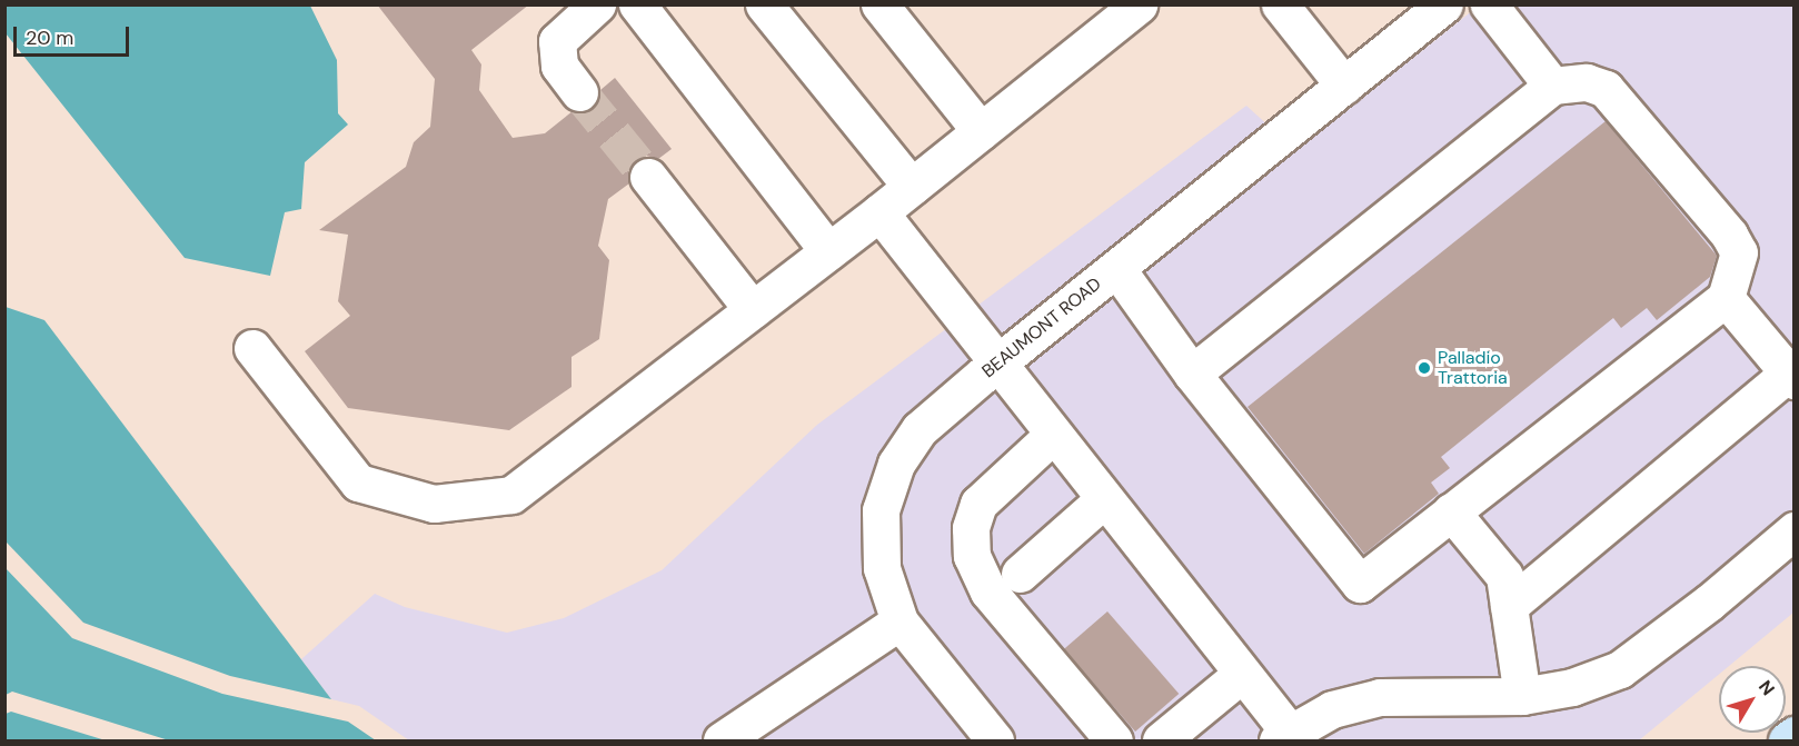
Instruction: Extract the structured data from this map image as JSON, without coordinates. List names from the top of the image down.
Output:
{
  "streets": {
    "street": ["BEAUMONT ROAD"]
  },
  "places": ["Palladio Trattoria"],
  "scale_bar": "20 m",
  "north": "top right"
}
